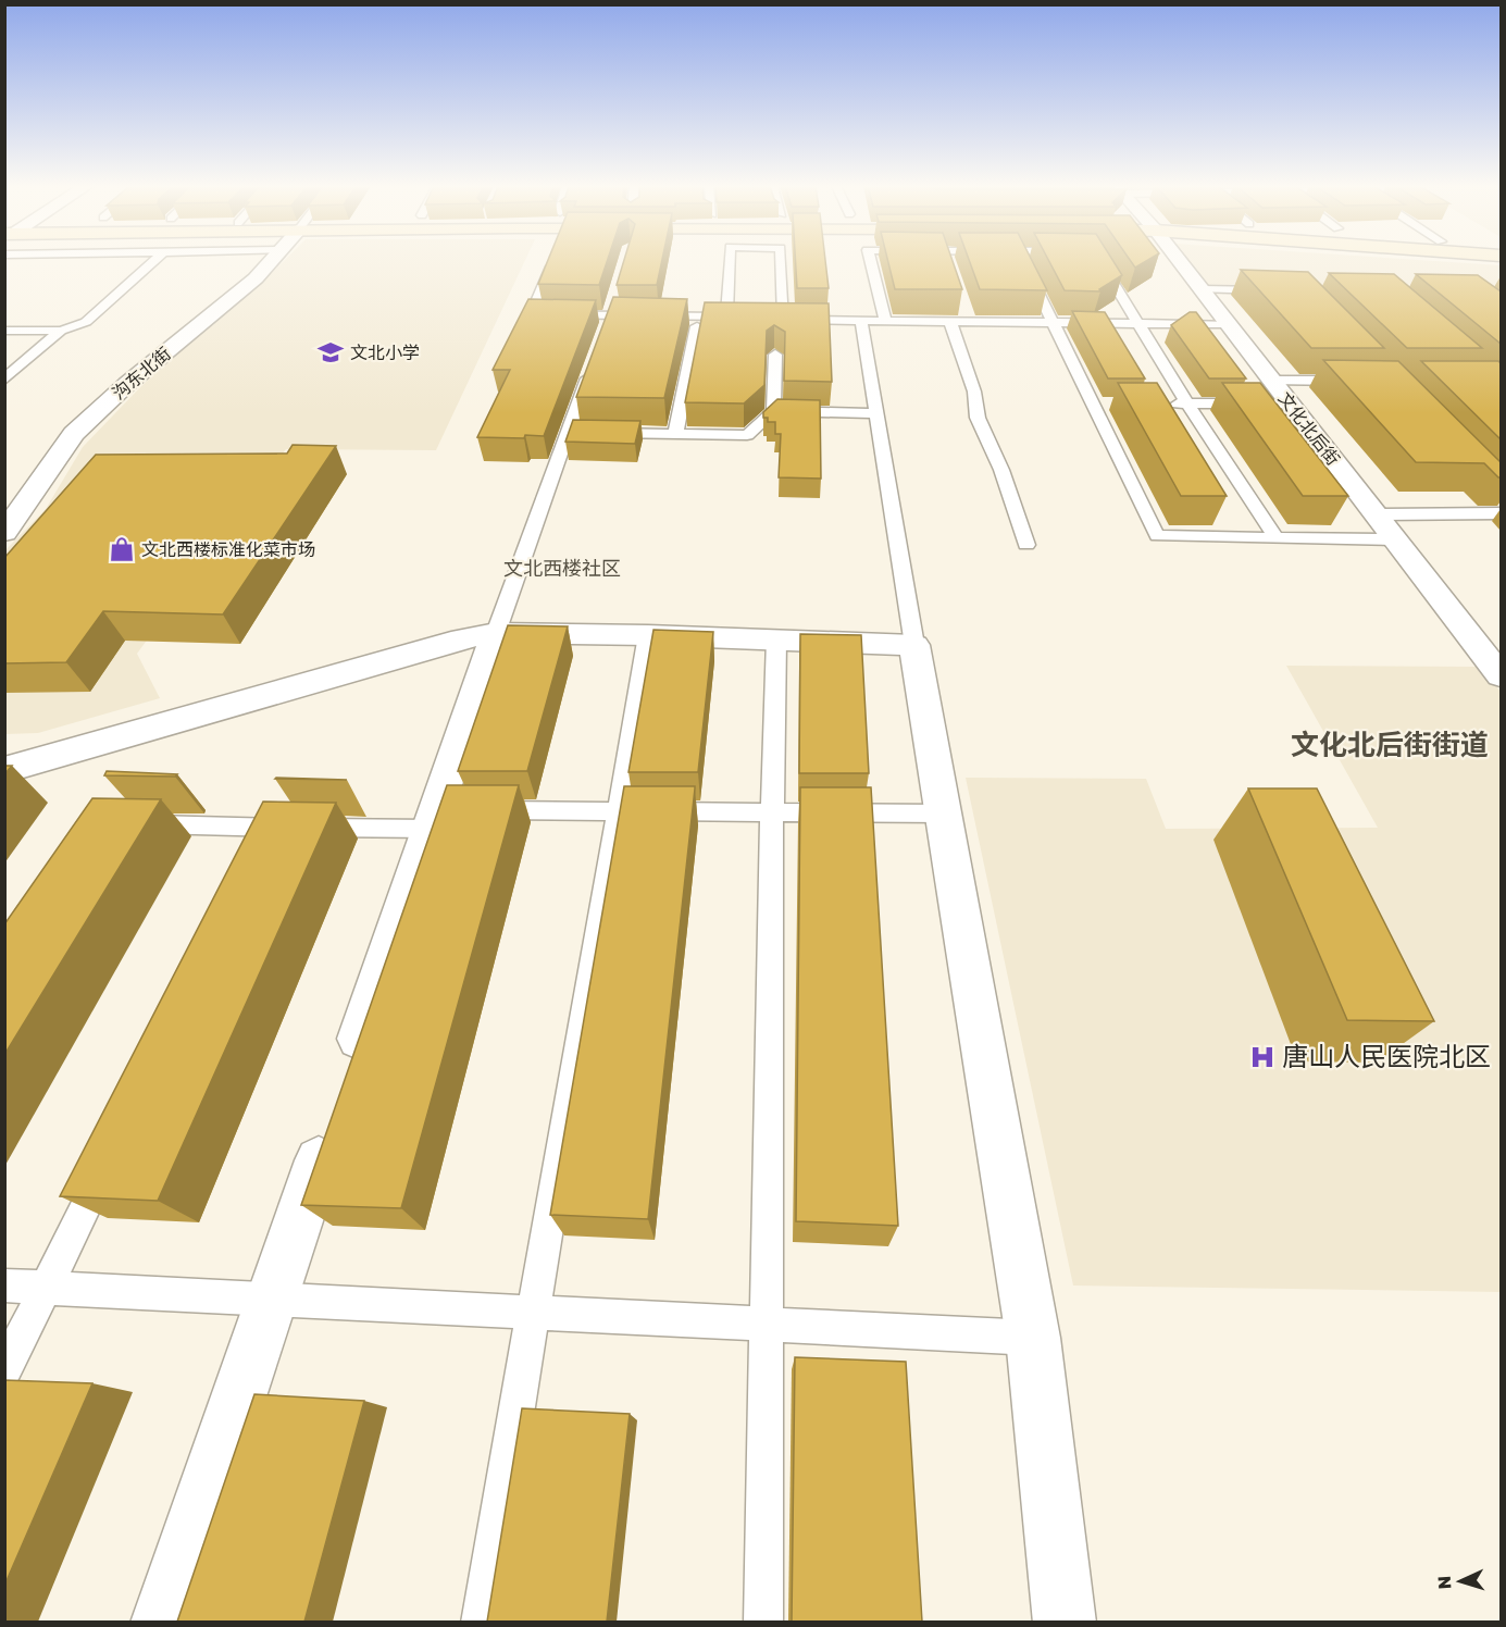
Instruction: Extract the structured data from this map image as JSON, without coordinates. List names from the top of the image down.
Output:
{
  "streets": {
    "street": ["沟东北街", "文化北后街"]
  },
  "districts": ["文北西楼社区", "文化北后街街道"],
  "places": {
    "school or university": ["文北小学"],
    "shop": ["文北西楼标准化菜市场"],
    "hospital": ["唐山人民医院北区"]
  },
  "north": "left"
}
